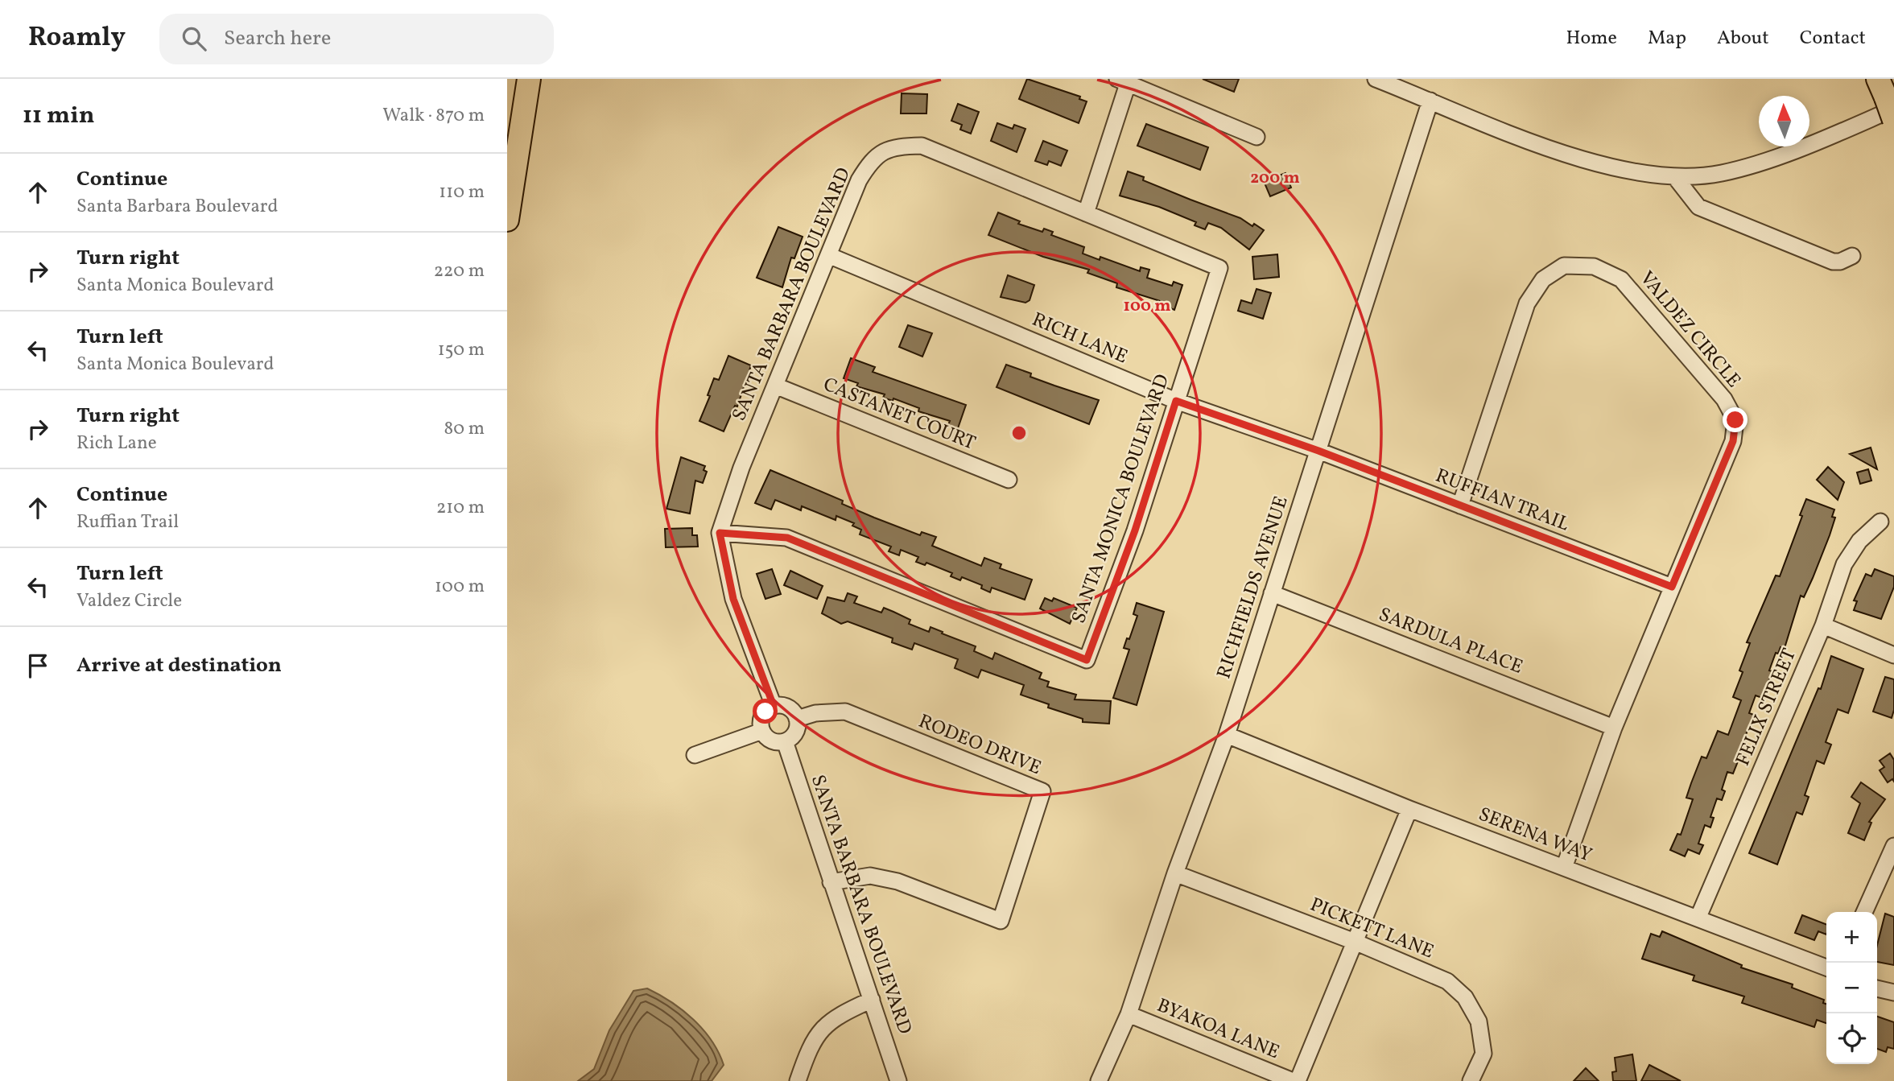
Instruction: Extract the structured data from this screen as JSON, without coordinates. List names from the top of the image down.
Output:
{
  "streets": {
    "street": [
      "SANTA BARBARA BOULEVARD",
      "VALDEZ CIRCLE",
      "RICH LANE",
      "CASTANET COURT",
      "SANTA MONICA BOULEVARD",
      "RUFFIAN TRAIL",
      "RICHFIELDS AVENUE",
      "SARDULA PLACE",
      "FELIX STREET",
      "RODEO DRIVE",
      "SERENA WAY",
      "PICKETT LANE",
      "BYAKOA LANE"
    ]
  },
  "crossings": [
    ["SANTA BARBARA BOULEVARD", "RICH LANE"],
    ["SANTA BARBARA BOULEVARD", "CASTANET COURT"],
    ["SANTA BARBARA BOULEVARD", "SANTA MONICA BOULEVARD"],
    ["SANTA BARBARA BOULEVARD", "RODEO DRIVE"],
    ["VALDEZ CIRCLE", "RUFFIAN TRAIL"],
    ["VALDEZ CIRCLE", "SARDULA PLACE"],
    ["VALDEZ CIRCLE", "SERENA WAY"],
    ["RICH LANE", "SANTA MONICA BOULEVARD"],
    ["RICH LANE", "RUFFIAN TRAIL"],
    ["RICH LANE", "RICHFIELDS AVENUE"],
    ["RUFFIAN TRAIL", "RICHFIELDS AVENUE"],
    ["RICHFIELDS AVENUE", "SARDULA PLACE"],
    ["RICHFIELDS AVENUE", "SERENA WAY"],
    ["RICHFIELDS AVENUE", "PICKETT LANE"],
    ["RICHFIELDS AVENUE", "BYAKOA LANE"],
    ["FELIX STREET", "SERENA WAY"]
  ],
  "north": "top",
  "page": {
    "header": "Roamly",
    "search": "Search here",
    "nav": [
      "Home",
      "Map",
      "About",
      "Contact"
    ],
    "heading": ["11 min", "Walk · 870 m"],
    "list": [
      ["Continue", "Santa Barbara Boulevard", "110 m"],
      ["Turn right", "Santa Monica Boulevard", "220 m"],
      ["Turn left", "Santa Monica Boulevard", "150 m"],
      ["Turn right", "Rich Lane", "80 m"],
      ["Continue", "Ruffian Trail", "210 m"],
      ["Turn left", "Valdez Circle", "100 m"],
      "Arrive at destination"
    ],
    "map_buttons": ["+", "−"]
  },
  "rings": ["200 m", "100 m"]
}
